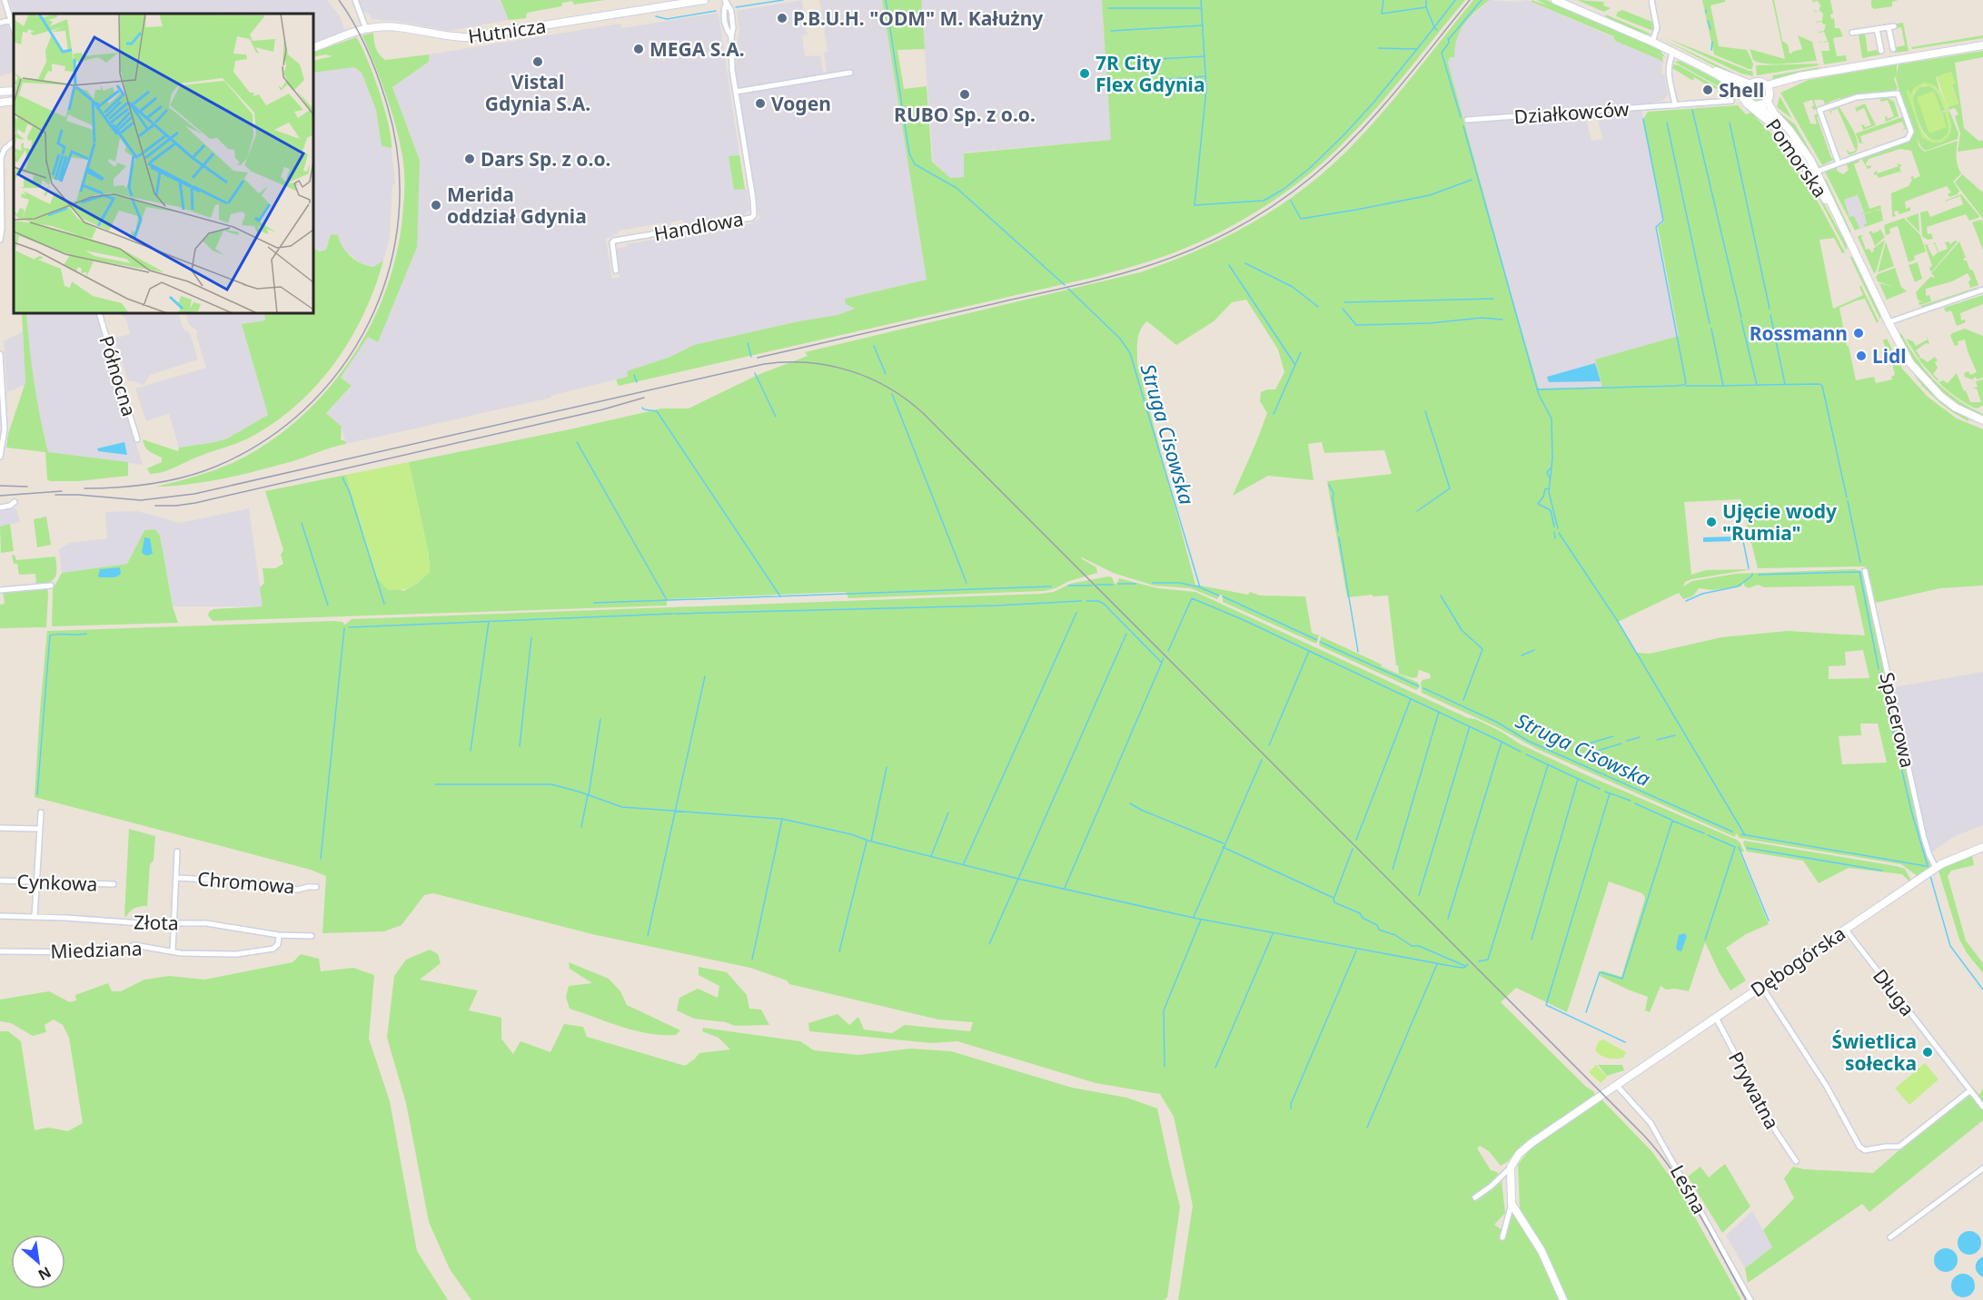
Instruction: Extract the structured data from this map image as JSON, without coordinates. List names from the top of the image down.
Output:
{
  "streets": {
    "main road": ["Hutnicza", "Pomorska", "Dębogórska"],
    "street": [
      "Działkowców",
      "Handlowa",
      "Północna",
      "Spacerowa",
      "Cynkowa",
      "Chromowa",
      "Złota",
      "Miedziana",
      "Długa",
      "Prywatna",
      "Leśna"
    ]
  },
  "crossings": [
    ["Spacerowa", "Dębogórska"],
    ["Chromowa", "Złota"],
    ["Chromowa", "Miedziana"],
    ["Złota", "Miedziana"],
    ["Dębogórska", "Długa"],
    ["Dębogórska", "Prywatna"],
    ["Dębogórska", "Leśna"]
  ],
  "water": ["Struga Cisowska"],
  "places": [
    "P.B.U.H. \"ODM\" M. Kałużny",
    "MEGA S.A.",
    "Vistal Gdynia S.A.",
    "7R City Flex Gdynia",
    "Shell",
    "RUBO Sp. z o.o.",
    "Vogen",
    "Dars Sp. z o.o.",
    "Merida oddział Gdynia",
    "Rossmann",
    "Lidl",
    "Ujęcie wody \"Rumia\"",
    "Świetlica sołecka"
  ],
  "north": "bottom right"
}
